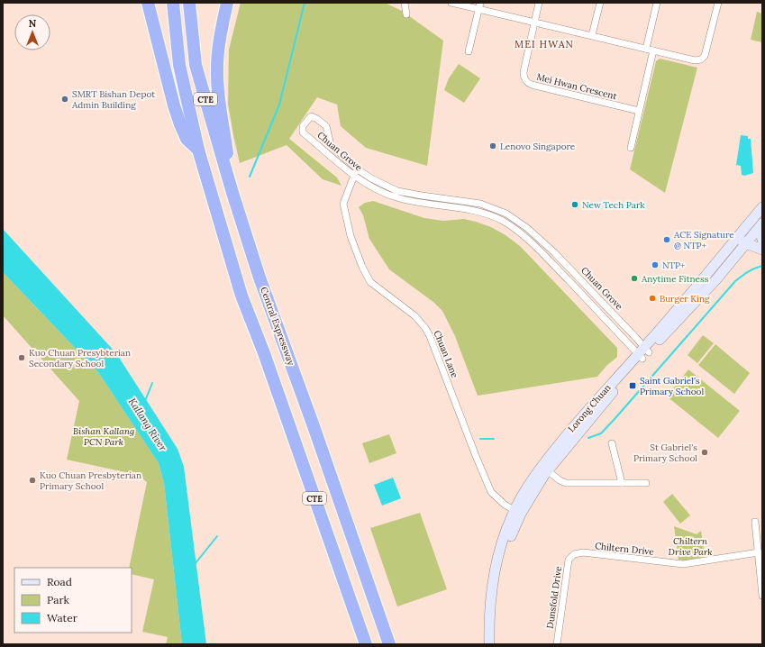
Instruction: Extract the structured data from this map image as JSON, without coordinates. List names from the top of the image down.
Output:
{
  "streets": {
    "highway": ["CTE", "Central Expressway"],
    "main road": ["Lorong Chuan"],
    "street": [
      "Mei Hwan Crescent",
      "Chuan Grove",
      "Chuan Lane",
      "Chiltern Drive",
      "Dunsfold Drive"
    ]
  },
  "crossings": [
    ["Chuan Grove", "Chuan Lane"],
    ["Chuan Grove", "Lorong Chuan"],
    ["Chuan Lane", "Lorong Chuan"],
    ["Chiltern Drive", "Dunsfold Drive"]
  ],
  "districts": ["MEI HWAN"],
  "water": ["Kallang River"],
  "parks": ["Bishan Kallang PCN Park", "Chiltern Drive Park"],
  "places": {
    "other": [
      "SMRT Bishan Depot Admin Building",
      "Lenovo Singapore",
      "New Tech Park",
      "ACE Signature @ NTP+",
      "NTP+",
      "Anytime Fitness",
      "Burger King",
      "Kuo Chuan Presybterian Secondary School",
      "St Gabriel's Primary School",
      "Kuo Chuan Presbyterian Primary School"
    ],
    "transit": ["Saint Gabriel's Primary School"]
  },
  "legend": ["Road", "Park", "Water"],
  "north": "top"
}
